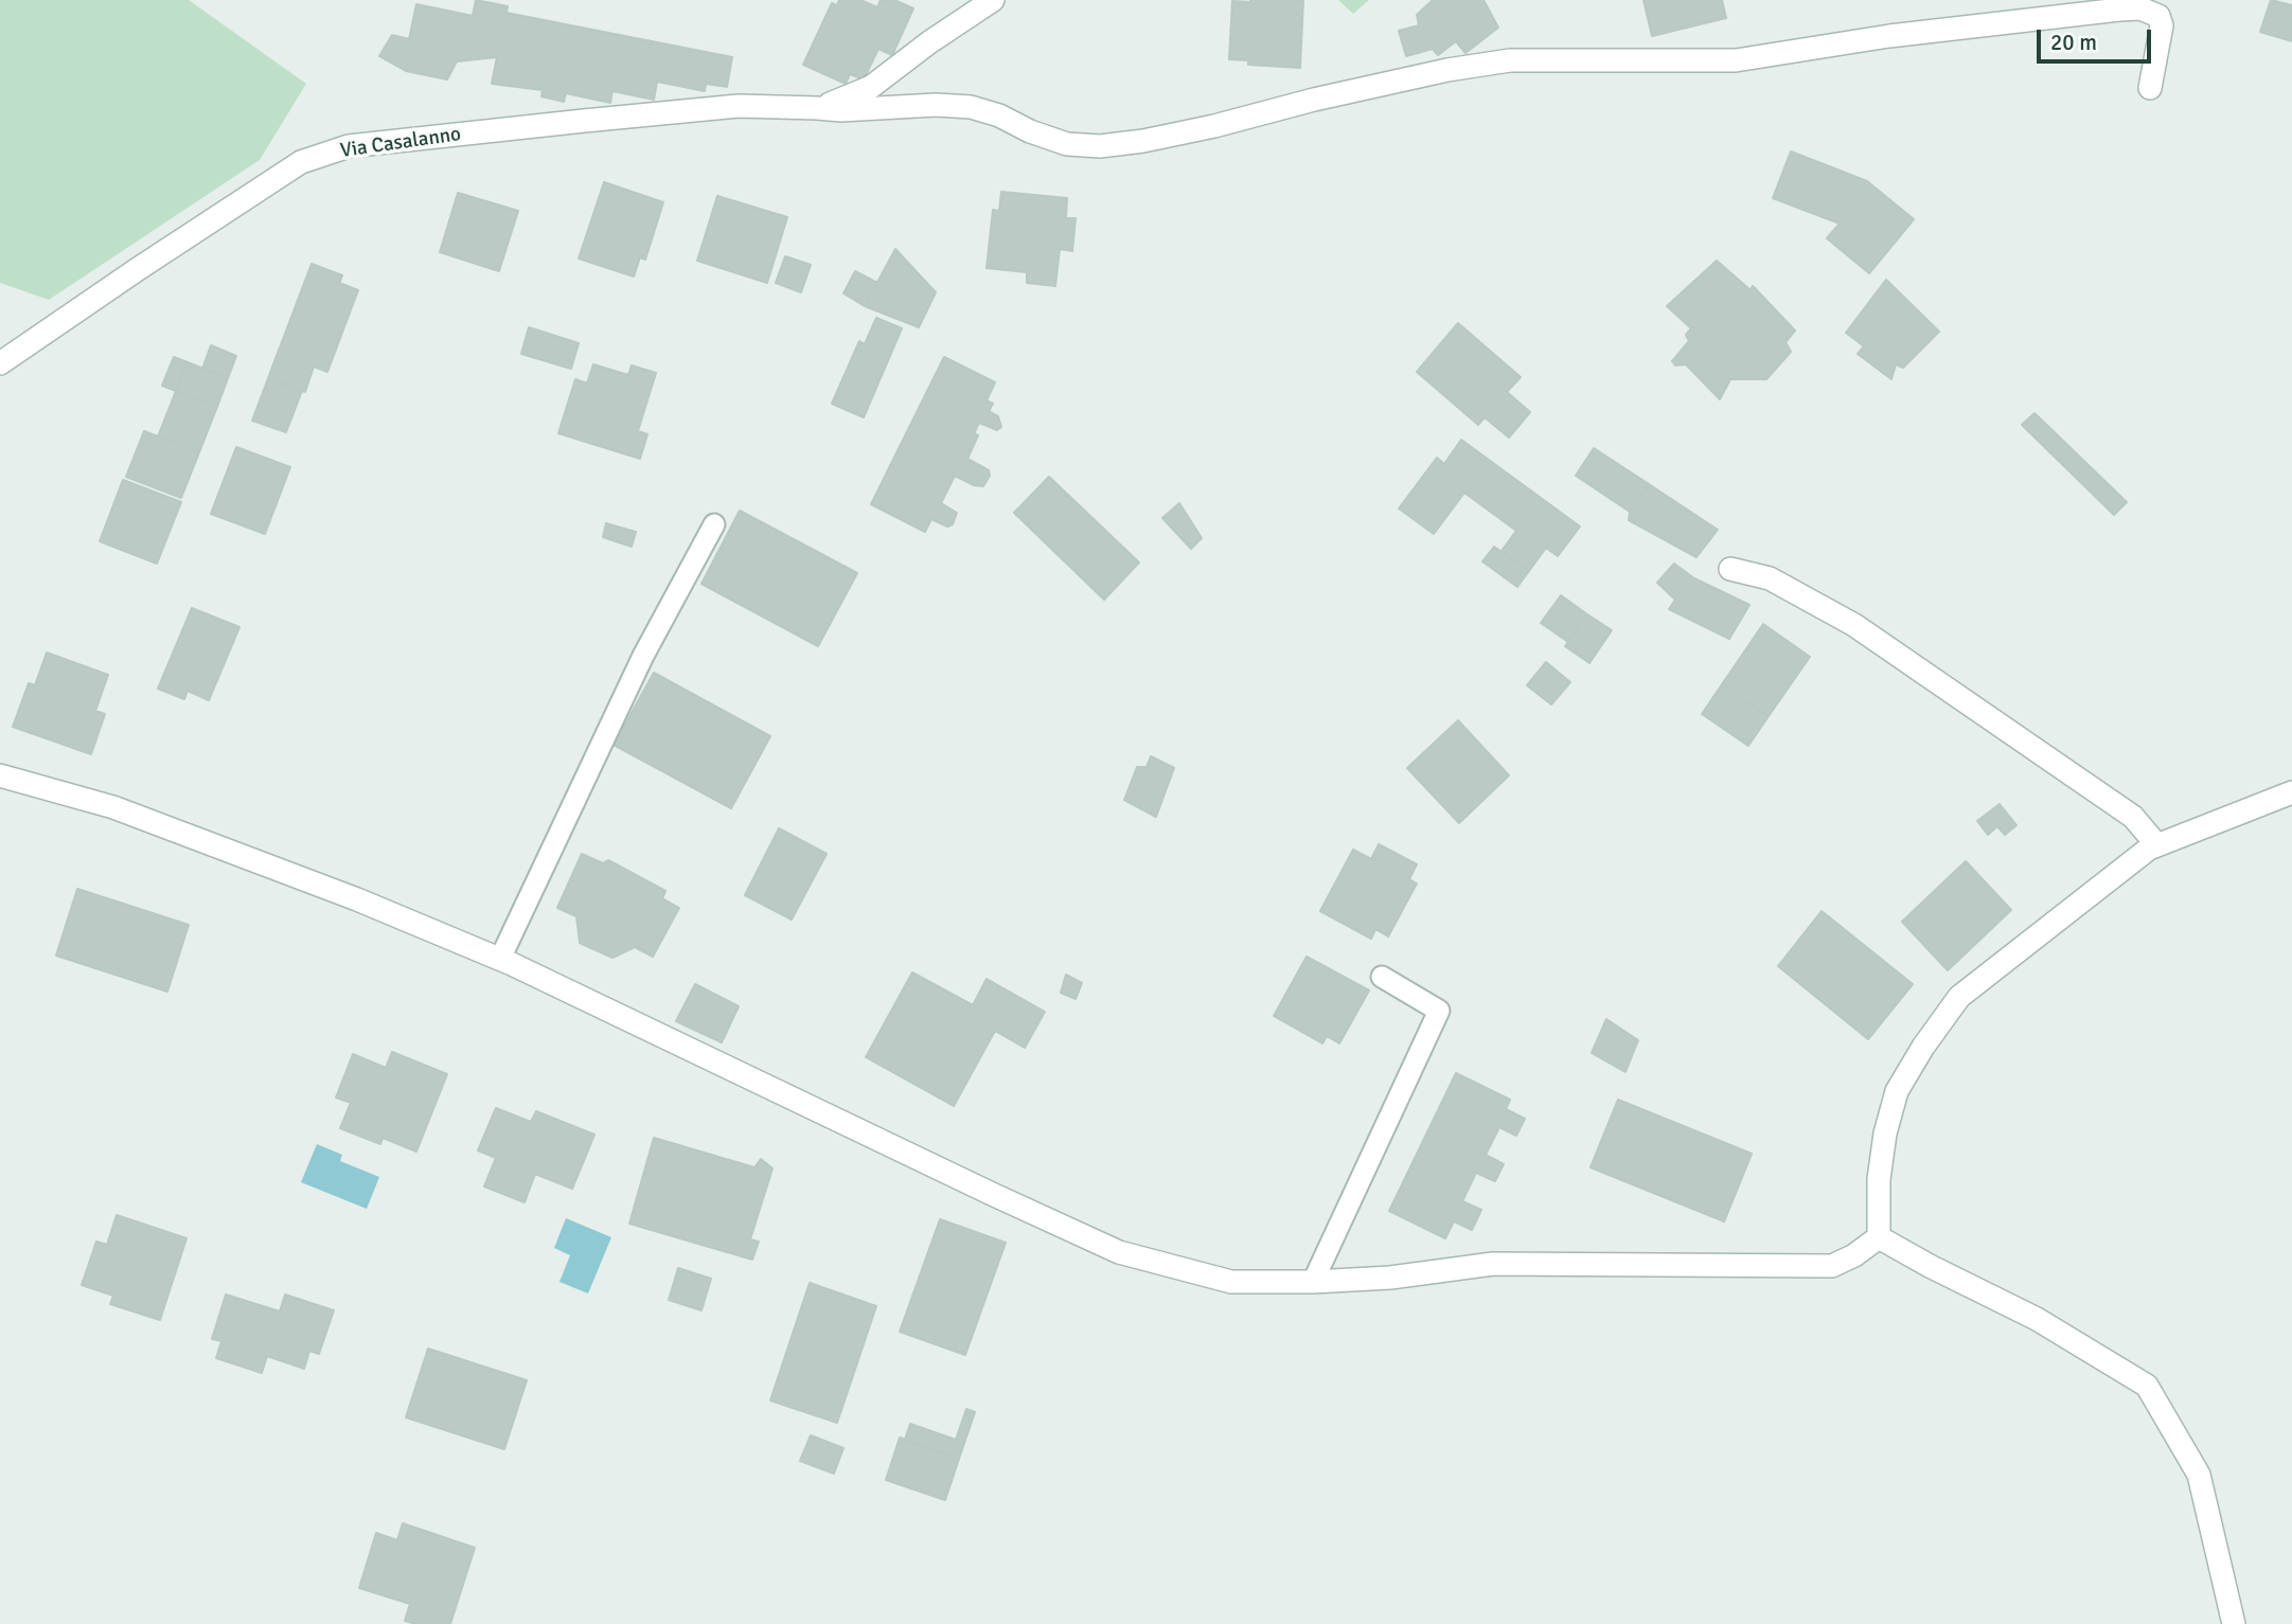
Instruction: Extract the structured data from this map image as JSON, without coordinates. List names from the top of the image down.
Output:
{
  "streets": {
    "street": ["Via Casalanno"]
  },
  "scale_bar": "20 m"
}
